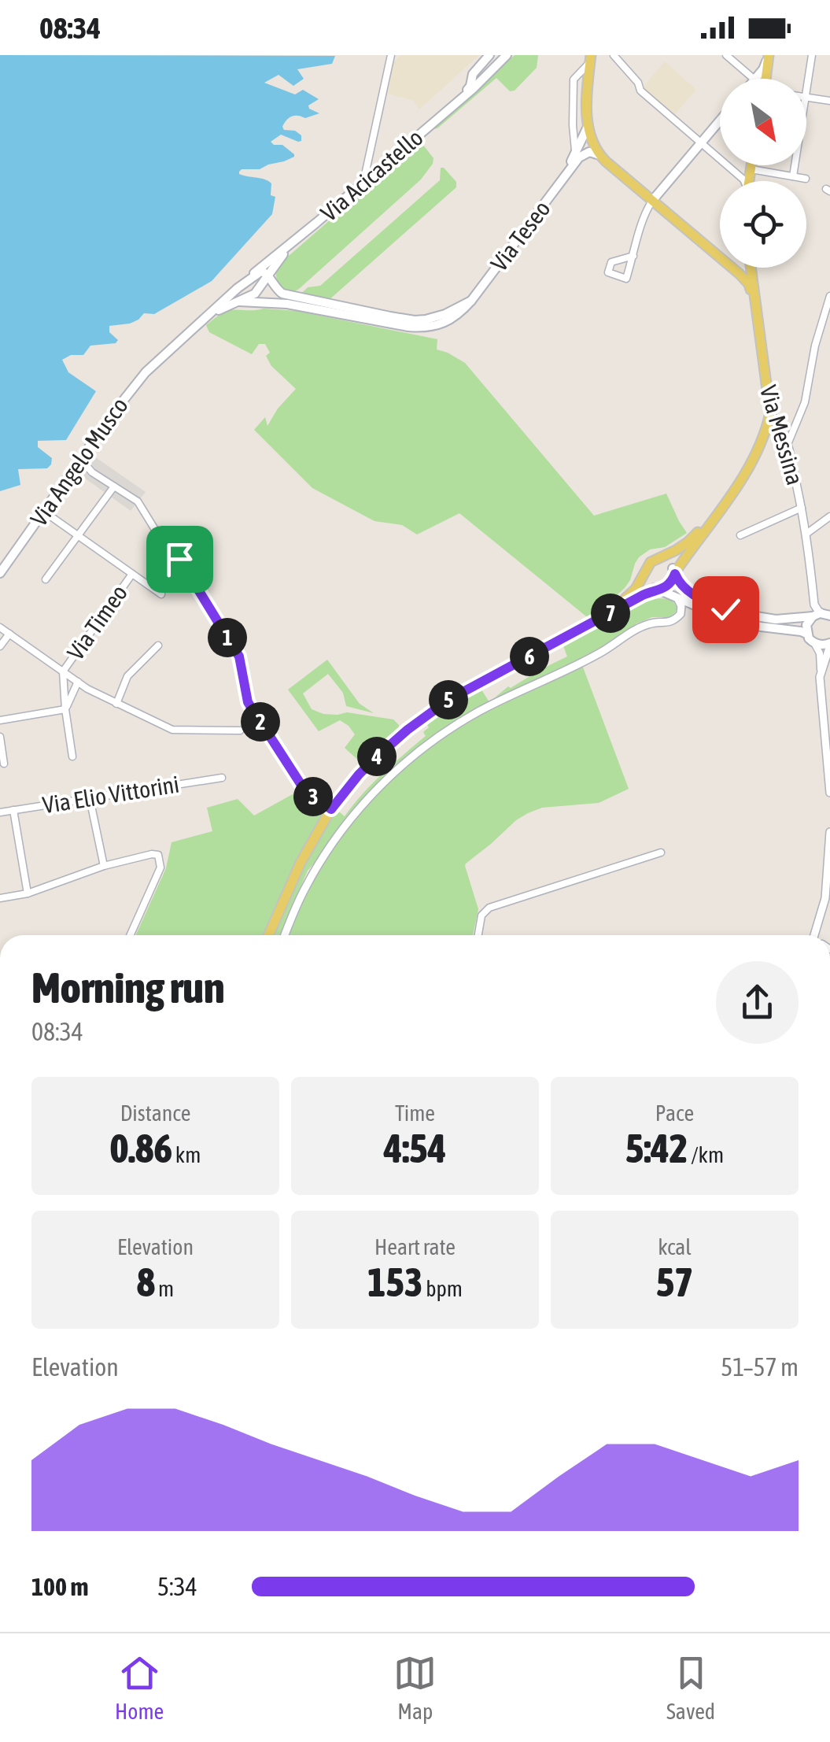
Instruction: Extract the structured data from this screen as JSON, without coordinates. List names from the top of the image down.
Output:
{
  "streets": {
    "main road": [
      "Via Acicastello",
      "Via Teseo",
      "Via Messina",
      "Via Angelo Musco"
    ],
    "street": ["Via Timeo", "Via Elio Vittorini"]
  },
  "north": "bottom right",
  "page": {
    "status": "08:34",
    "pins": [
      "7",
      "1",
      "6",
      "5",
      "2",
      "4",
      "3"
    ],
    "heading": ["Morning run", "08:34"],
    "stats": [
      ["Distance", "0.86 km"],
      ["Time", "4:54"],
      ["Pace", "5:42 /km"],
      ["Elevation", "8 m"],
      ["Heart rate", "153 bpm"],
      ["kcal", "57"]
    ],
    "chart": ["Elevation", "51–57 m"],
    "list": [
      {
        "name": "100 m",
        "note": "5:34"
      }
    ],
    "tabs": ["Home", "Map", "Saved"]
  }
}
